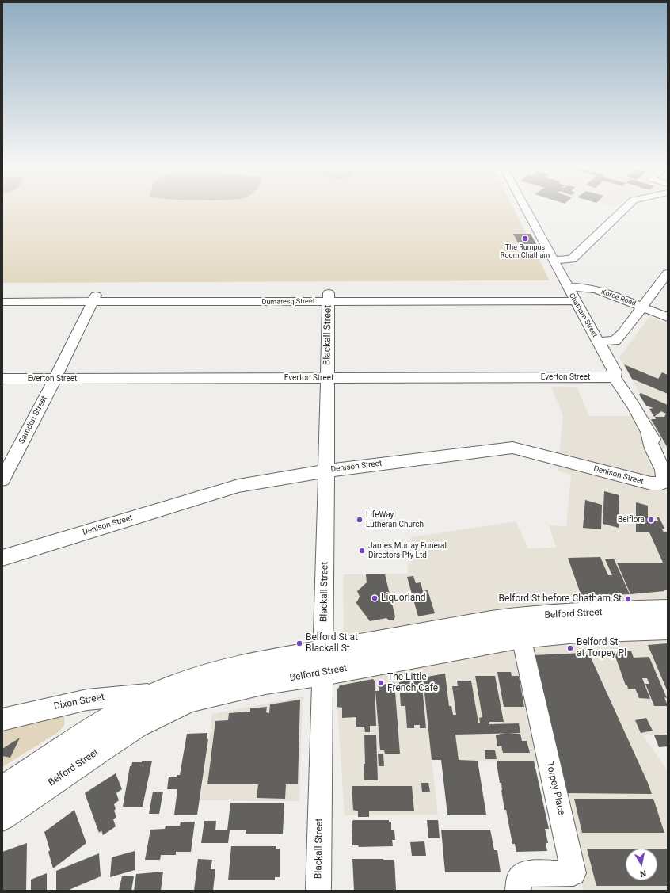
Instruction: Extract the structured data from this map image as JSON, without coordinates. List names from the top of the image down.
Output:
{
  "streets": {
    "main road": ["Belford Street"],
    "street": [
      "Koree Road",
      "Dumaresq Street",
      "Chatham Street",
      "Blackall Street",
      "Everton Street",
      "Samdon Street",
      "Denison Street",
      "Dixon Street",
      "Torpey Place"
    ]
  },
  "crossings": [
    ["Koree Road", "Dumaresq Street"],
    ["Koree Road", "Chatham Street"],
    ["Dumaresq Street", "Chatham Street"],
    ["Dumaresq Street", "Blackall Street"],
    ["Dumaresq Street", "Samdon Street"],
    ["Chatham Street", "Everton Street"],
    ["Chatham Street", "Denison Street"],
    ["Blackall Street", "Everton Street"],
    ["Blackall Street", "Denison Street"],
    ["Blackall Street", "Belford Street"],
    ["Everton Street", "Samdon Street"],
    ["Belford Street", "Dixon Street"],
    ["Belford Street", "Torpey Place"]
  ],
  "places": [
    "The Rumpus Room Chatham",
    "LifeWay Lutheran Church",
    "Belflora",
    "James Murray Funeral Directors Pty Ltd",
    "Liquorland",
    "Belford St before Chatham St",
    "Belford St at Blackall St",
    "Belford St at Torpey Pl",
    "The Little French Cafe"
  ],
  "north": "bottom"
}
